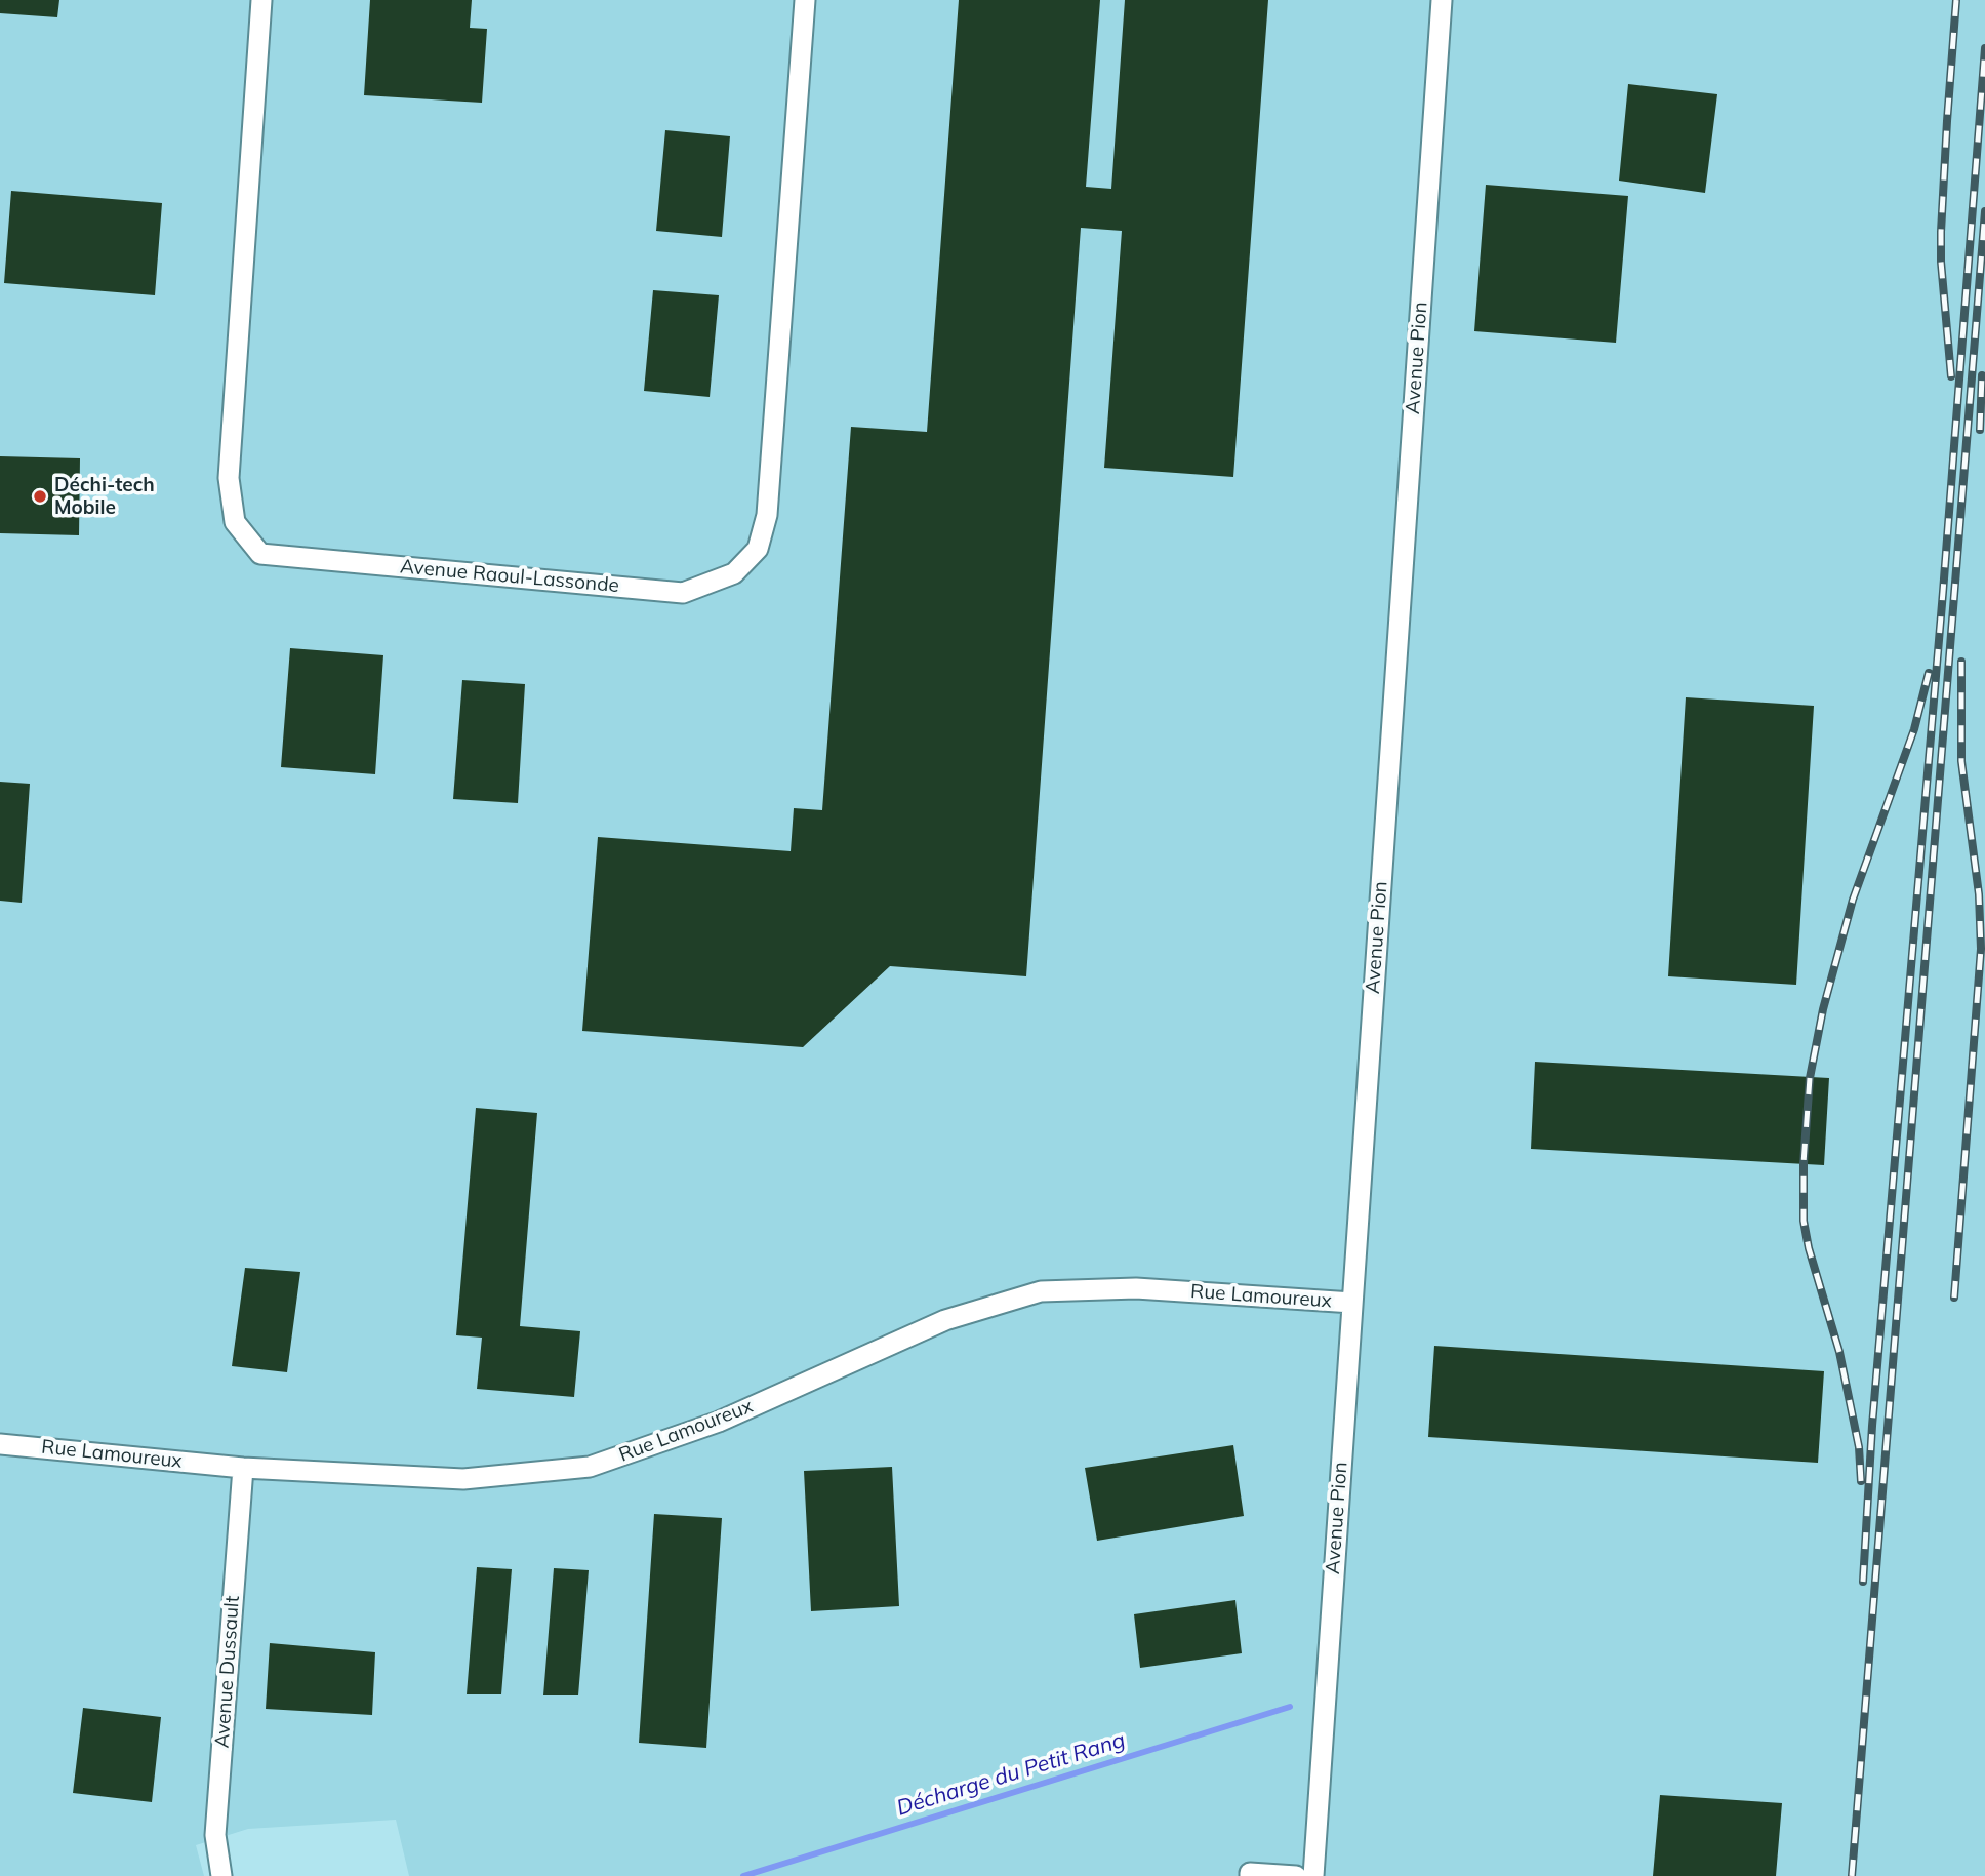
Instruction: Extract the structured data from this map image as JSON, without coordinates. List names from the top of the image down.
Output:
{
  "streets": {
    "street": [
      "Avenue Pion",
      "Avenue Raoul-Lassonde",
      "Rue Lamoureux",
      "Avenue Dussault"
    ]
  },
  "crossings": [
    ["Avenue Pion", "Rue Lamoureux"],
    ["Rue Lamoureux", "Avenue Dussault"]
  ],
  "water": ["Décharge du Petit Rang"],
  "places": ["Déchi-tech Mobile"]
}
